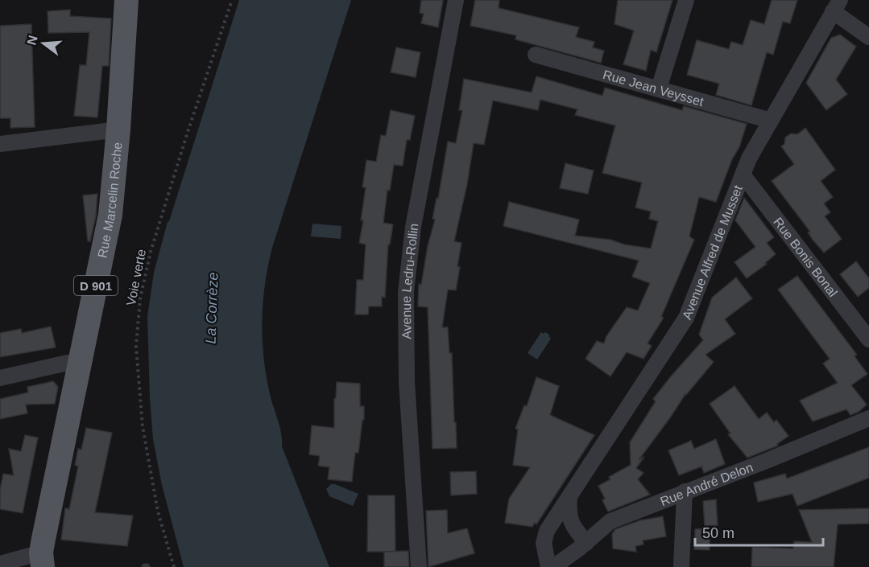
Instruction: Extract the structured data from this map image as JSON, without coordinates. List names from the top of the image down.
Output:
{
  "streets": {
    "main road": ["Rue Marcelin Roche", "D 901"],
    "street": [
      "Rue Jean Veysset",
      "Avenue Alfred de Musset",
      "Rue Bonis Bonal",
      "Avenue Ledru-Rollin",
      "Rue André Delon"
    ],
    "path": ["Voie verte"]
  },
  "crossings": [
    ["Rue Jean Veysset", "Avenue Alfred de Musset"],
    ["Avenue Alfred de Musset", "Rue Bonis Bonal"]
  ],
  "water": ["La Corrèze"],
  "scale_bar": "50 m",
  "north": "left"
}
